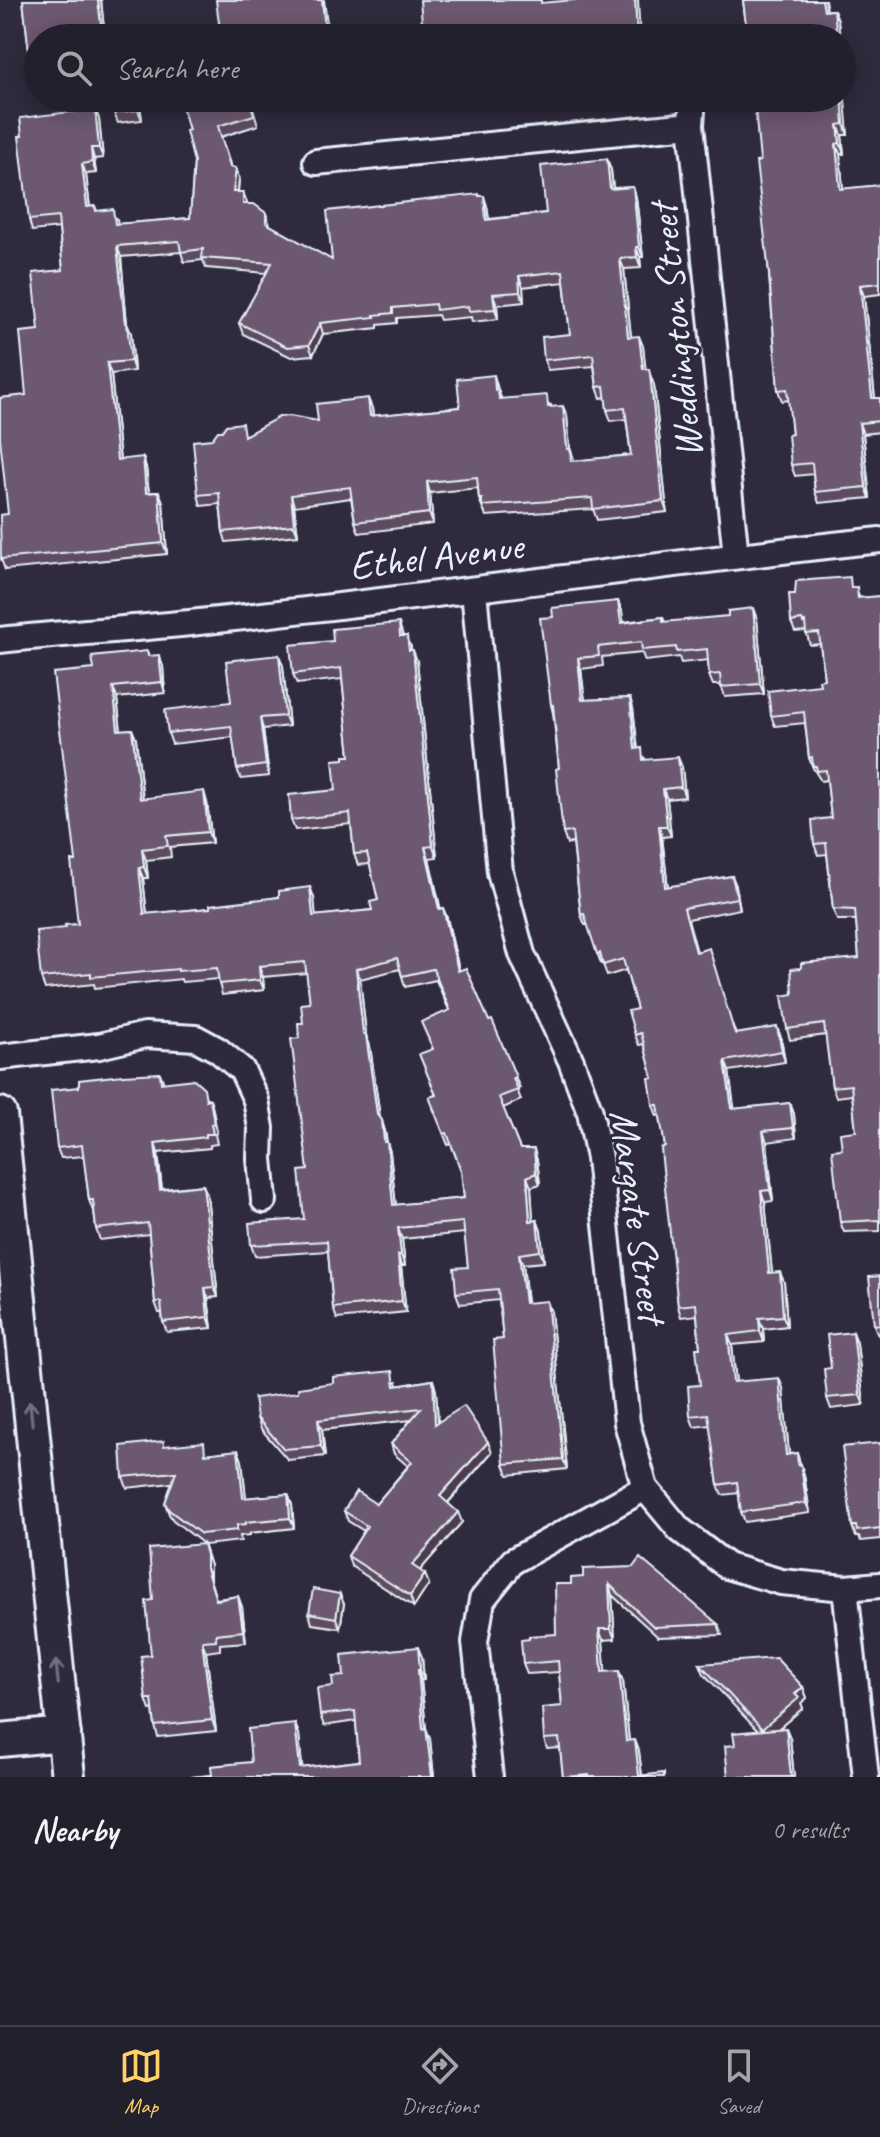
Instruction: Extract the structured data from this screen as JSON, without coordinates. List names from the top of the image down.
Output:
{
  "streets": {
    "street": ["Weddington Street", "Ethel Avenue", "Margate Street"]
  },
  "crossings": [
    ["Weddington Street", "Ethel Avenue"],
    ["Ethel Avenue", "Margate Street"]
  ],
  "page": {
    "search": "Search here",
    "heading": ["Nearby", "0 results"],
    "nav": ["Map", "Directions", "Saved"]
  }
}
